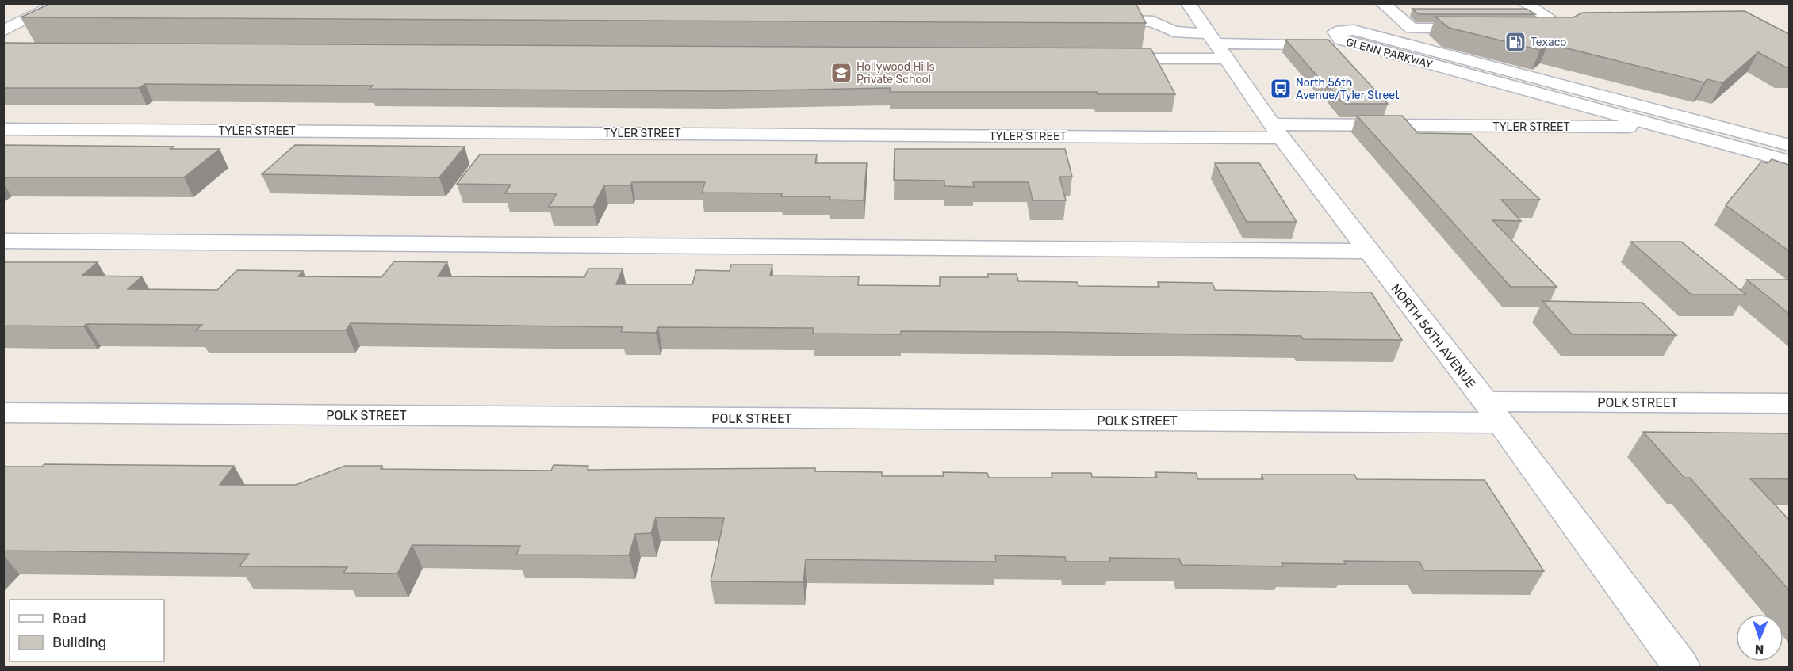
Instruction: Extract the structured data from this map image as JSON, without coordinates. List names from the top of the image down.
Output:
{
  "streets": {
    "street": [
      "GLENN PARKWAY",
      "TYLER STREET",
      "NORTH 56TH AVENUE",
      "POLK STREET"
    ]
  },
  "crossings": [
    ["GLENN PARKWAY", "TYLER STREET"],
    ["TYLER STREET", "NORTH 56TH AVENUE"],
    ["NORTH 56TH AVENUE", "POLK STREET"]
  ],
  "places": {
    "fuel station": ["Texaco"],
    "school or university": ["Hollywood Hills Private School"],
    "bus stop": ["North 56th Avenue/Tyler Street"]
  },
  "legend": ["Road", "Building"],
  "north": "bottom"
}
